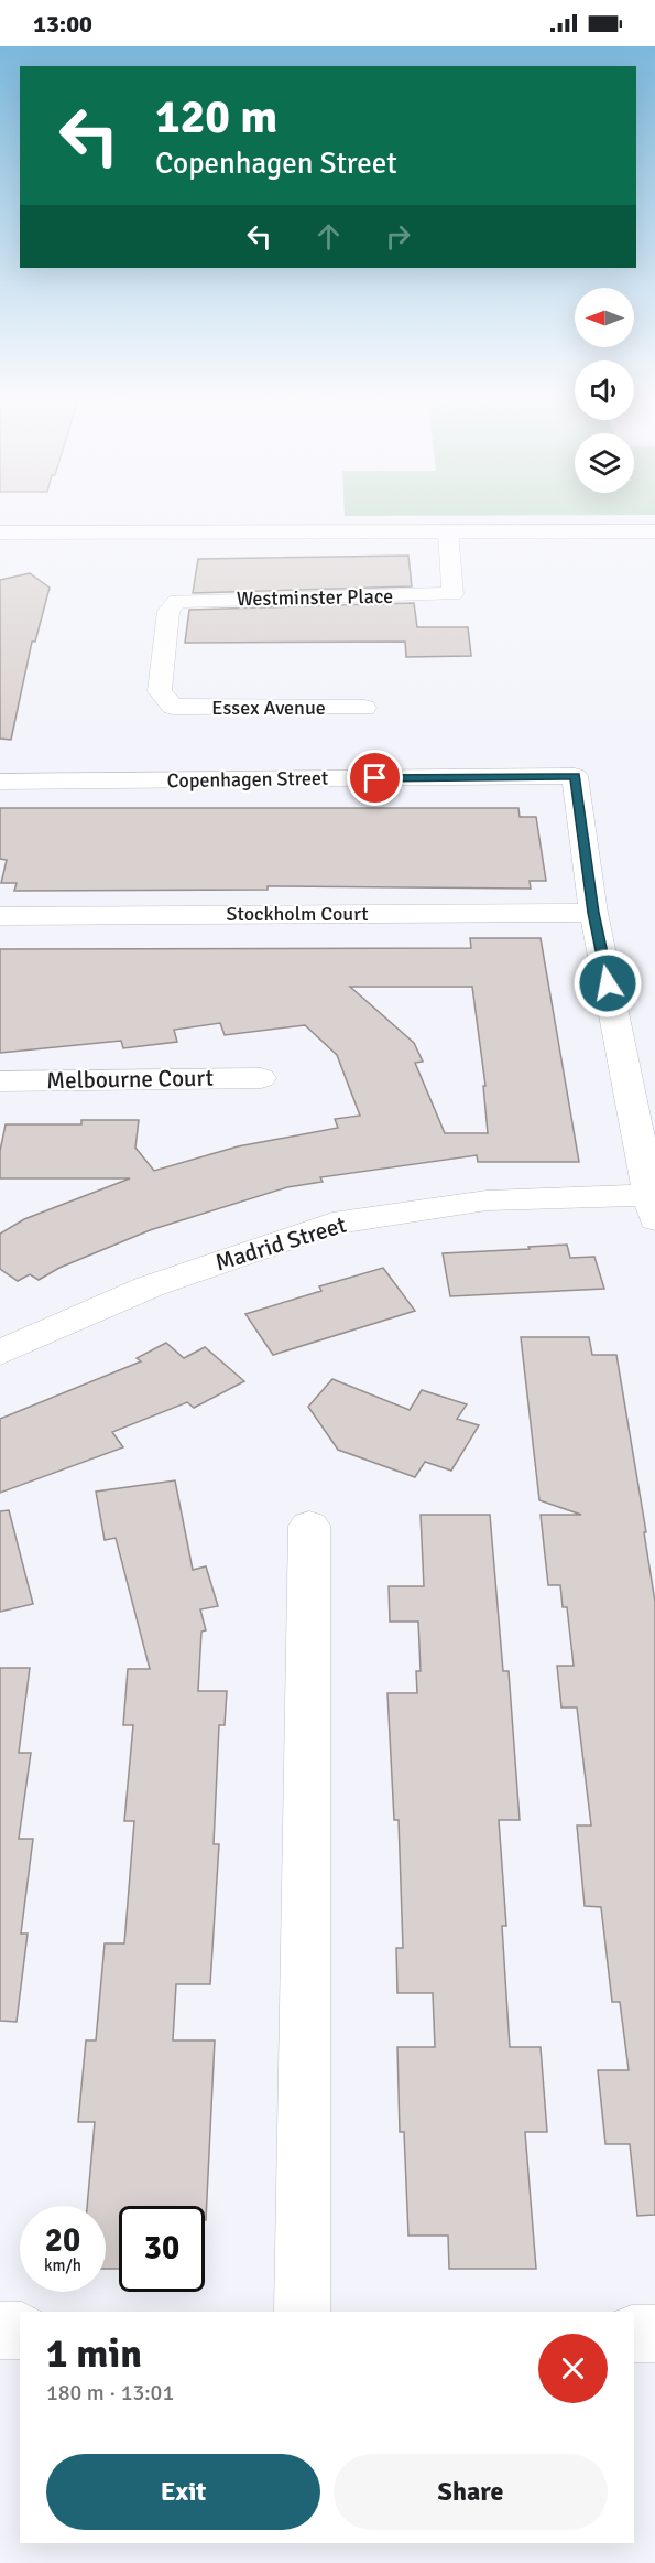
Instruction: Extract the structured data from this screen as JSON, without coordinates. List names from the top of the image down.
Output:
{
  "streets": {
    "main road": [
      "Westminster Place",
      "Essex Avenue",
      "Copenhagen Street",
      "Stockholm Court",
      "Melbourne Court",
      "Madrid Street"
    ]
  },
  "crossings": [
    ["Westminster Place", "Essex Avenue"],
    ["Copenhagen Street", "Stockholm Court"]
  ],
  "north": "left",
  "page": {
    "status": "13:00",
    "turn": ["120 m", "Copenhagen Street"],
    "speed": "20 km/h",
    "limit": "30",
    "heading": ["1 min", "180 m · 13:01"],
    "buttons": ["Exit", "Share"]
  }
}
